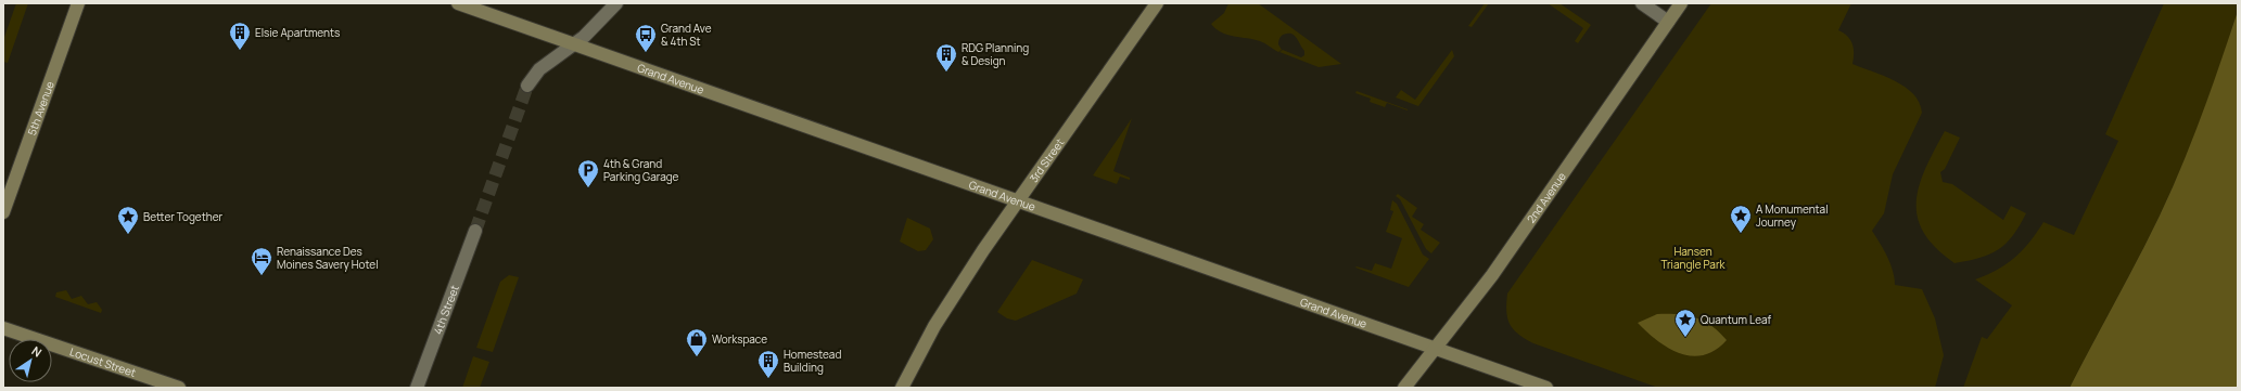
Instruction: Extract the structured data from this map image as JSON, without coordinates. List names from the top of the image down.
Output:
{
  "streets": {
    "main road": [
      "Grand Avenue",
      "5th Avenue",
      "3rd Street",
      "2nd Avenue",
      "Locust Street"
    ],
    "street": ["4th Street"]
  },
  "crossings": [
    ["Grand Avenue", "3rd Street"],
    ["Grand Avenue", "2nd Avenue"]
  ],
  "parks": ["Hansen Triangle Park"],
  "places": {
    "building": ["Elsie Apartments", "RDG Planning & Design", "Homestead Building"],
    "bus stop": ["Grand Ave & 4th St"],
    "parking": ["4th & Grand Parking Garage"],
    "place": ["A Monumental Journey", "Better Together", "Quantum Leaf"],
    "hotel": ["Renaissance Des Moines Savery Hotel"],
    "shop": ["Workspace"]
  },
  "north": "top right"
}
